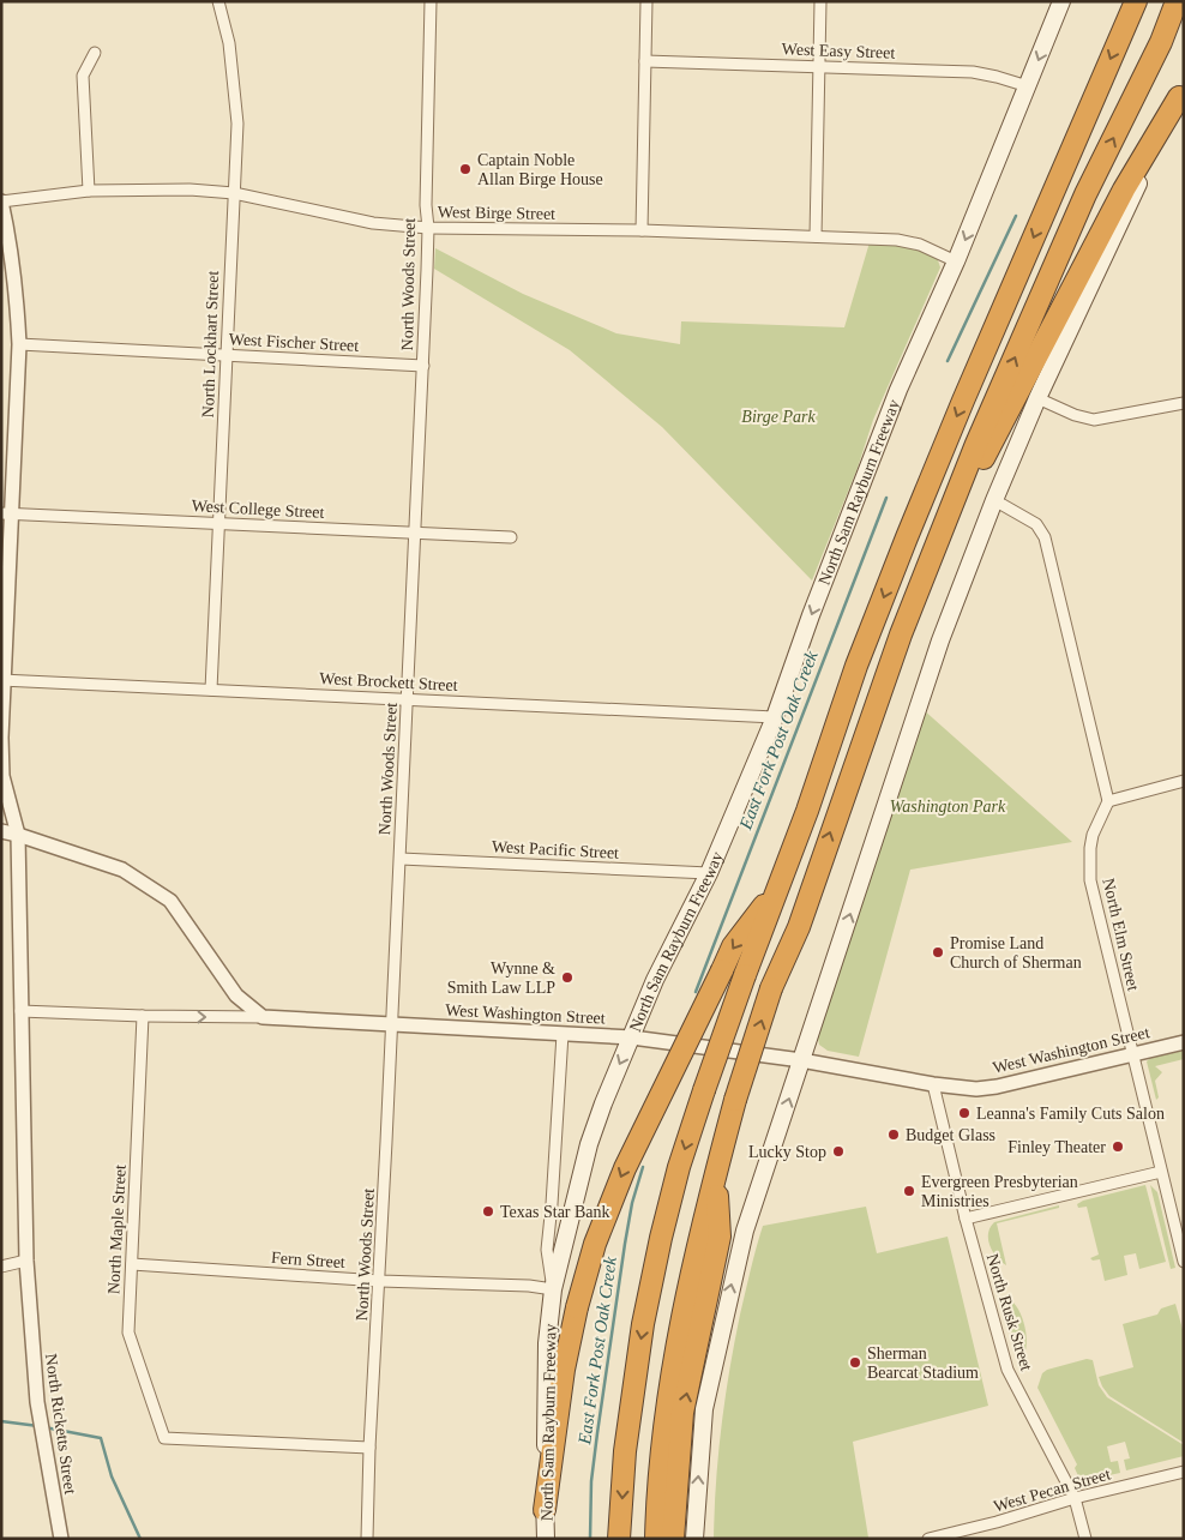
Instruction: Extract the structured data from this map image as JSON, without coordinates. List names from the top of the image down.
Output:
{
  "streets": {
    "main road": ["North Sam Rayburn Freeway"],
    "street": [
      "West Easy Street",
      "West Birge Street",
      "North Woods Street",
      "West Fischer Street",
      "North Lockhart Street",
      "West College Street",
      "West Brockett Street",
      "West Pacific Street",
      "North Elm Street",
      "West Washington Street",
      "North Maple Street",
      "Fern Street",
      "North Rusk Street",
      "North Ricketts Street",
      "West Pecan Street"
    ]
  },
  "crossings": [
    ["West Easy Street", "North Sam Rayburn Freeway"],
    ["West Birge Street", "North Woods Street"],
    ["West Birge Street", "North Lockhart Street"],
    ["West Birge Street", "North Sam Rayburn Freeway"],
    ["West Birge Street", "North Ricketts Street"],
    ["North Woods Street", "West Fischer Street"],
    ["North Woods Street", "West College Street"],
    ["North Woods Street", "West Brockett Street"],
    ["North Woods Street", "West Pacific Street"],
    ["North Woods Street", "West Washington Street"],
    ["North Woods Street", "North Maple Street"],
    ["North Woods Street", "Fern Street"],
    ["West Fischer Street", "North Lockhart Street"],
    ["West Fischer Street", "North Ricketts Street"],
    ["North Lockhart Street", "West College Street"],
    ["North Lockhart Street", "West Brockett Street"],
    ["North Sam Rayburn Freeway", "West Brockett Street"],
    ["North Sam Rayburn Freeway", "West Pacific Street"],
    ["North Sam Rayburn Freeway", "West Washington Street"],
    ["North Sam Rayburn Freeway", "Fern Street"],
    ["West College Street", "North Ricketts Street"],
    ["West Brockett Street", "North Ricketts Street"],
    ["North Elm Street", "West Washington Street"],
    ["West Washington Street", "North Rusk Street"],
    ["North Maple Street", "Fern Street"],
    ["North Rusk Street", "West Pecan Street"]
  ],
  "water": ["East Fork Post Oak Creek"],
  "parks": ["Birge Park", "Washington Park"],
  "places": [
    "Captain Noble Allan Birge House",
    "Promise Land Church of Sherman",
    "Wynne & Smith Law LLP",
    "Leanna's Family Cuts Salon",
    "Budget Glass",
    "Finley Theater",
    "Lucky Stop",
    "Evergreen Presbyterian Ministries",
    "Texas Star Bank",
    "Sherman Bearcat Stadium"
  ]
}
